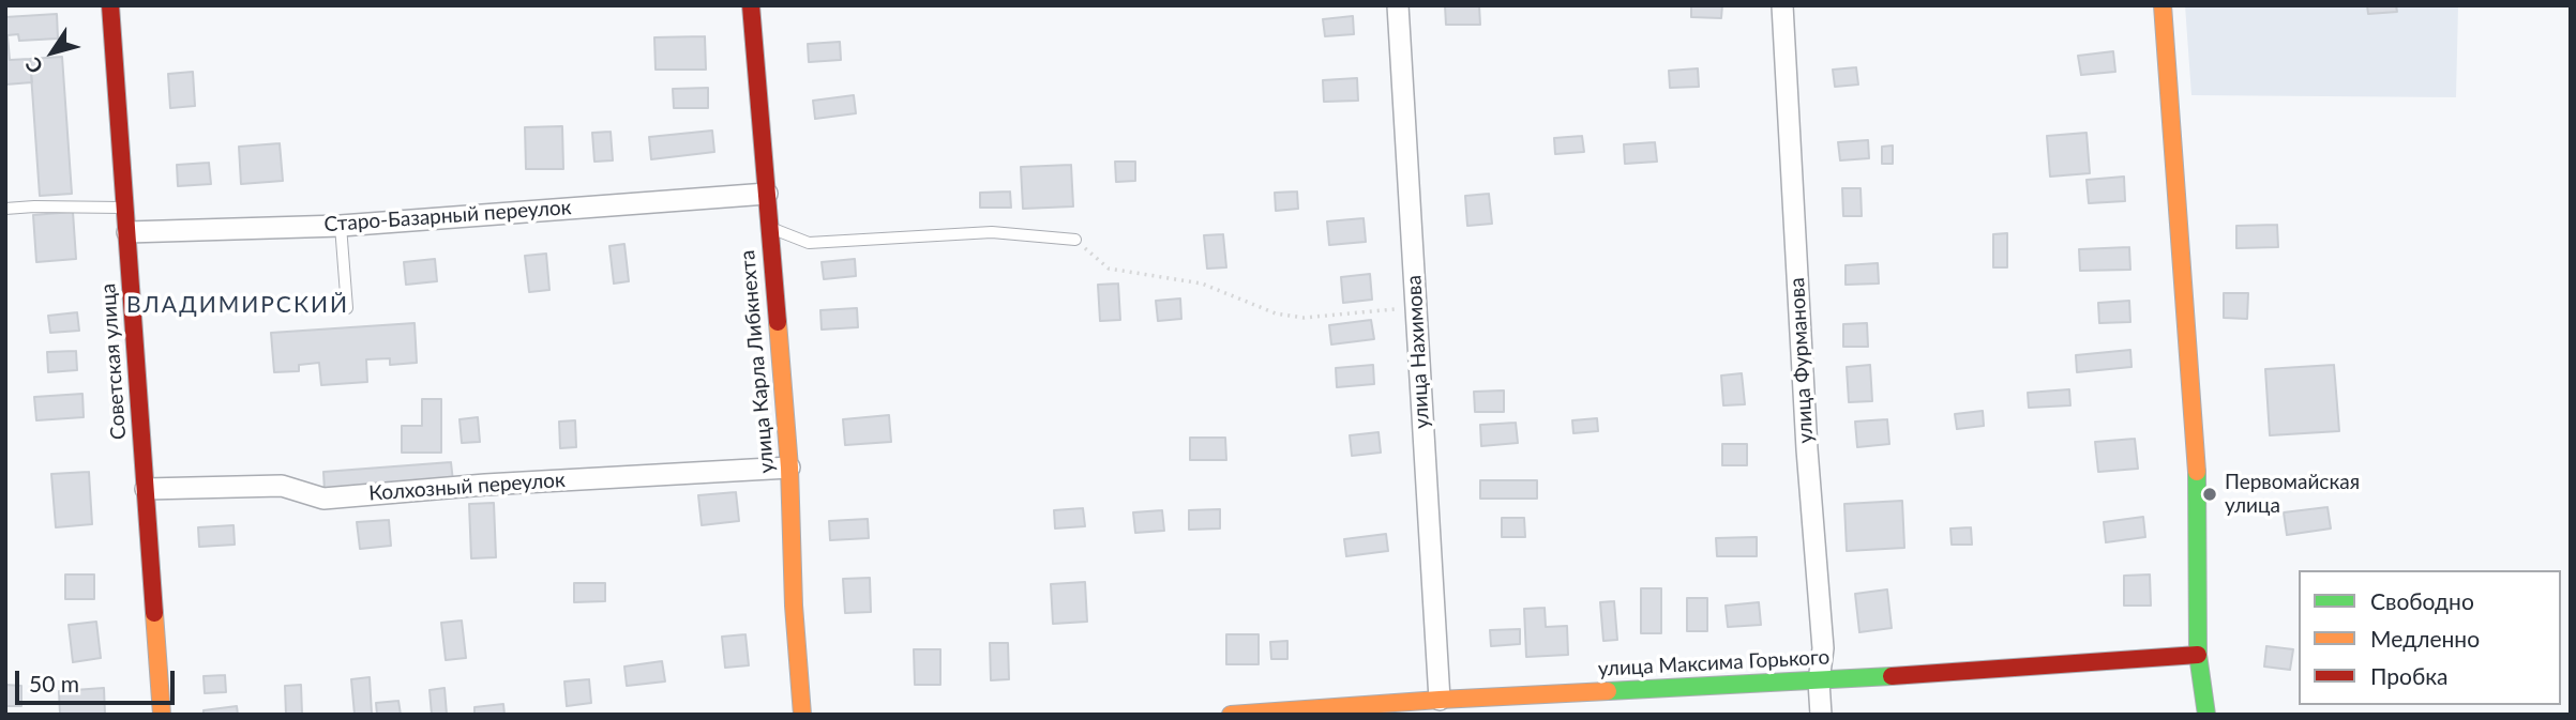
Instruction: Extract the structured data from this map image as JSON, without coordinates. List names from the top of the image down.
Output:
{
  "streets": {
    "street": [
      "Старо-Базарный переулок",
      "улица Нахимова",
      "улица Фурманова",
      "Советская улица",
      "улица Карла Либкнехта",
      "Колхозный переулок",
      "улица Максима Горького"
    ]
  },
  "crossings": [
    ["Старо-Базарный переулок", "Советская улица"],
    ["Старо-Базарный переулок", "улица Карла Либкнехта"],
    ["улица Нахимова", "улица Максима Горького"],
    ["улица Фурманова", "улица Максима Горького"],
    ["Советская улица", "Колхозный переулок"],
    ["улица Карла Либкнехта", "Колхозный переулок"]
  ],
  "districts": ["ВЛАДИМИРСКИЙ"],
  "places": ["Первомайская улица"],
  "legend": ["Свободно", "Медленно", "Пробка"],
  "scale_bar": "50 m",
  "north": "bottom left"
}
